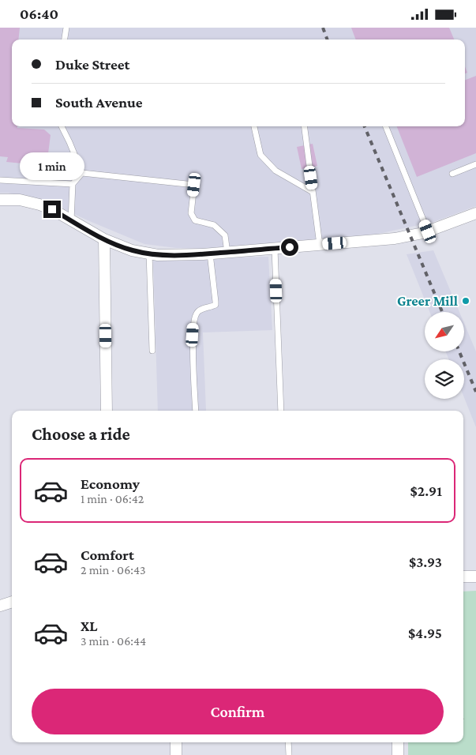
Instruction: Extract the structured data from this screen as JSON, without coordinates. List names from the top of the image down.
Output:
{
  "places": ["Greer Mill"],
  "north": "bottom left",
  "page": {
    "status": "06:40",
    "banner": ["Duke Street", "South Avenue"],
    "bubble": "1 min",
    "heading": "Choose a ride",
    "list": [
      {
        "name": "Economy",
        "note": "1 min · 06:42",
        "value": "$2.91"
      },
      {
        "name": "Comfort",
        "note": "2 min · 06:43",
        "value": "$3.93"
      },
      {
        "name": "XL",
        "note": "3 min · 06:44",
        "value": "$4.95"
      }
    ],
    "buttons": "Confirm"
  }
}
